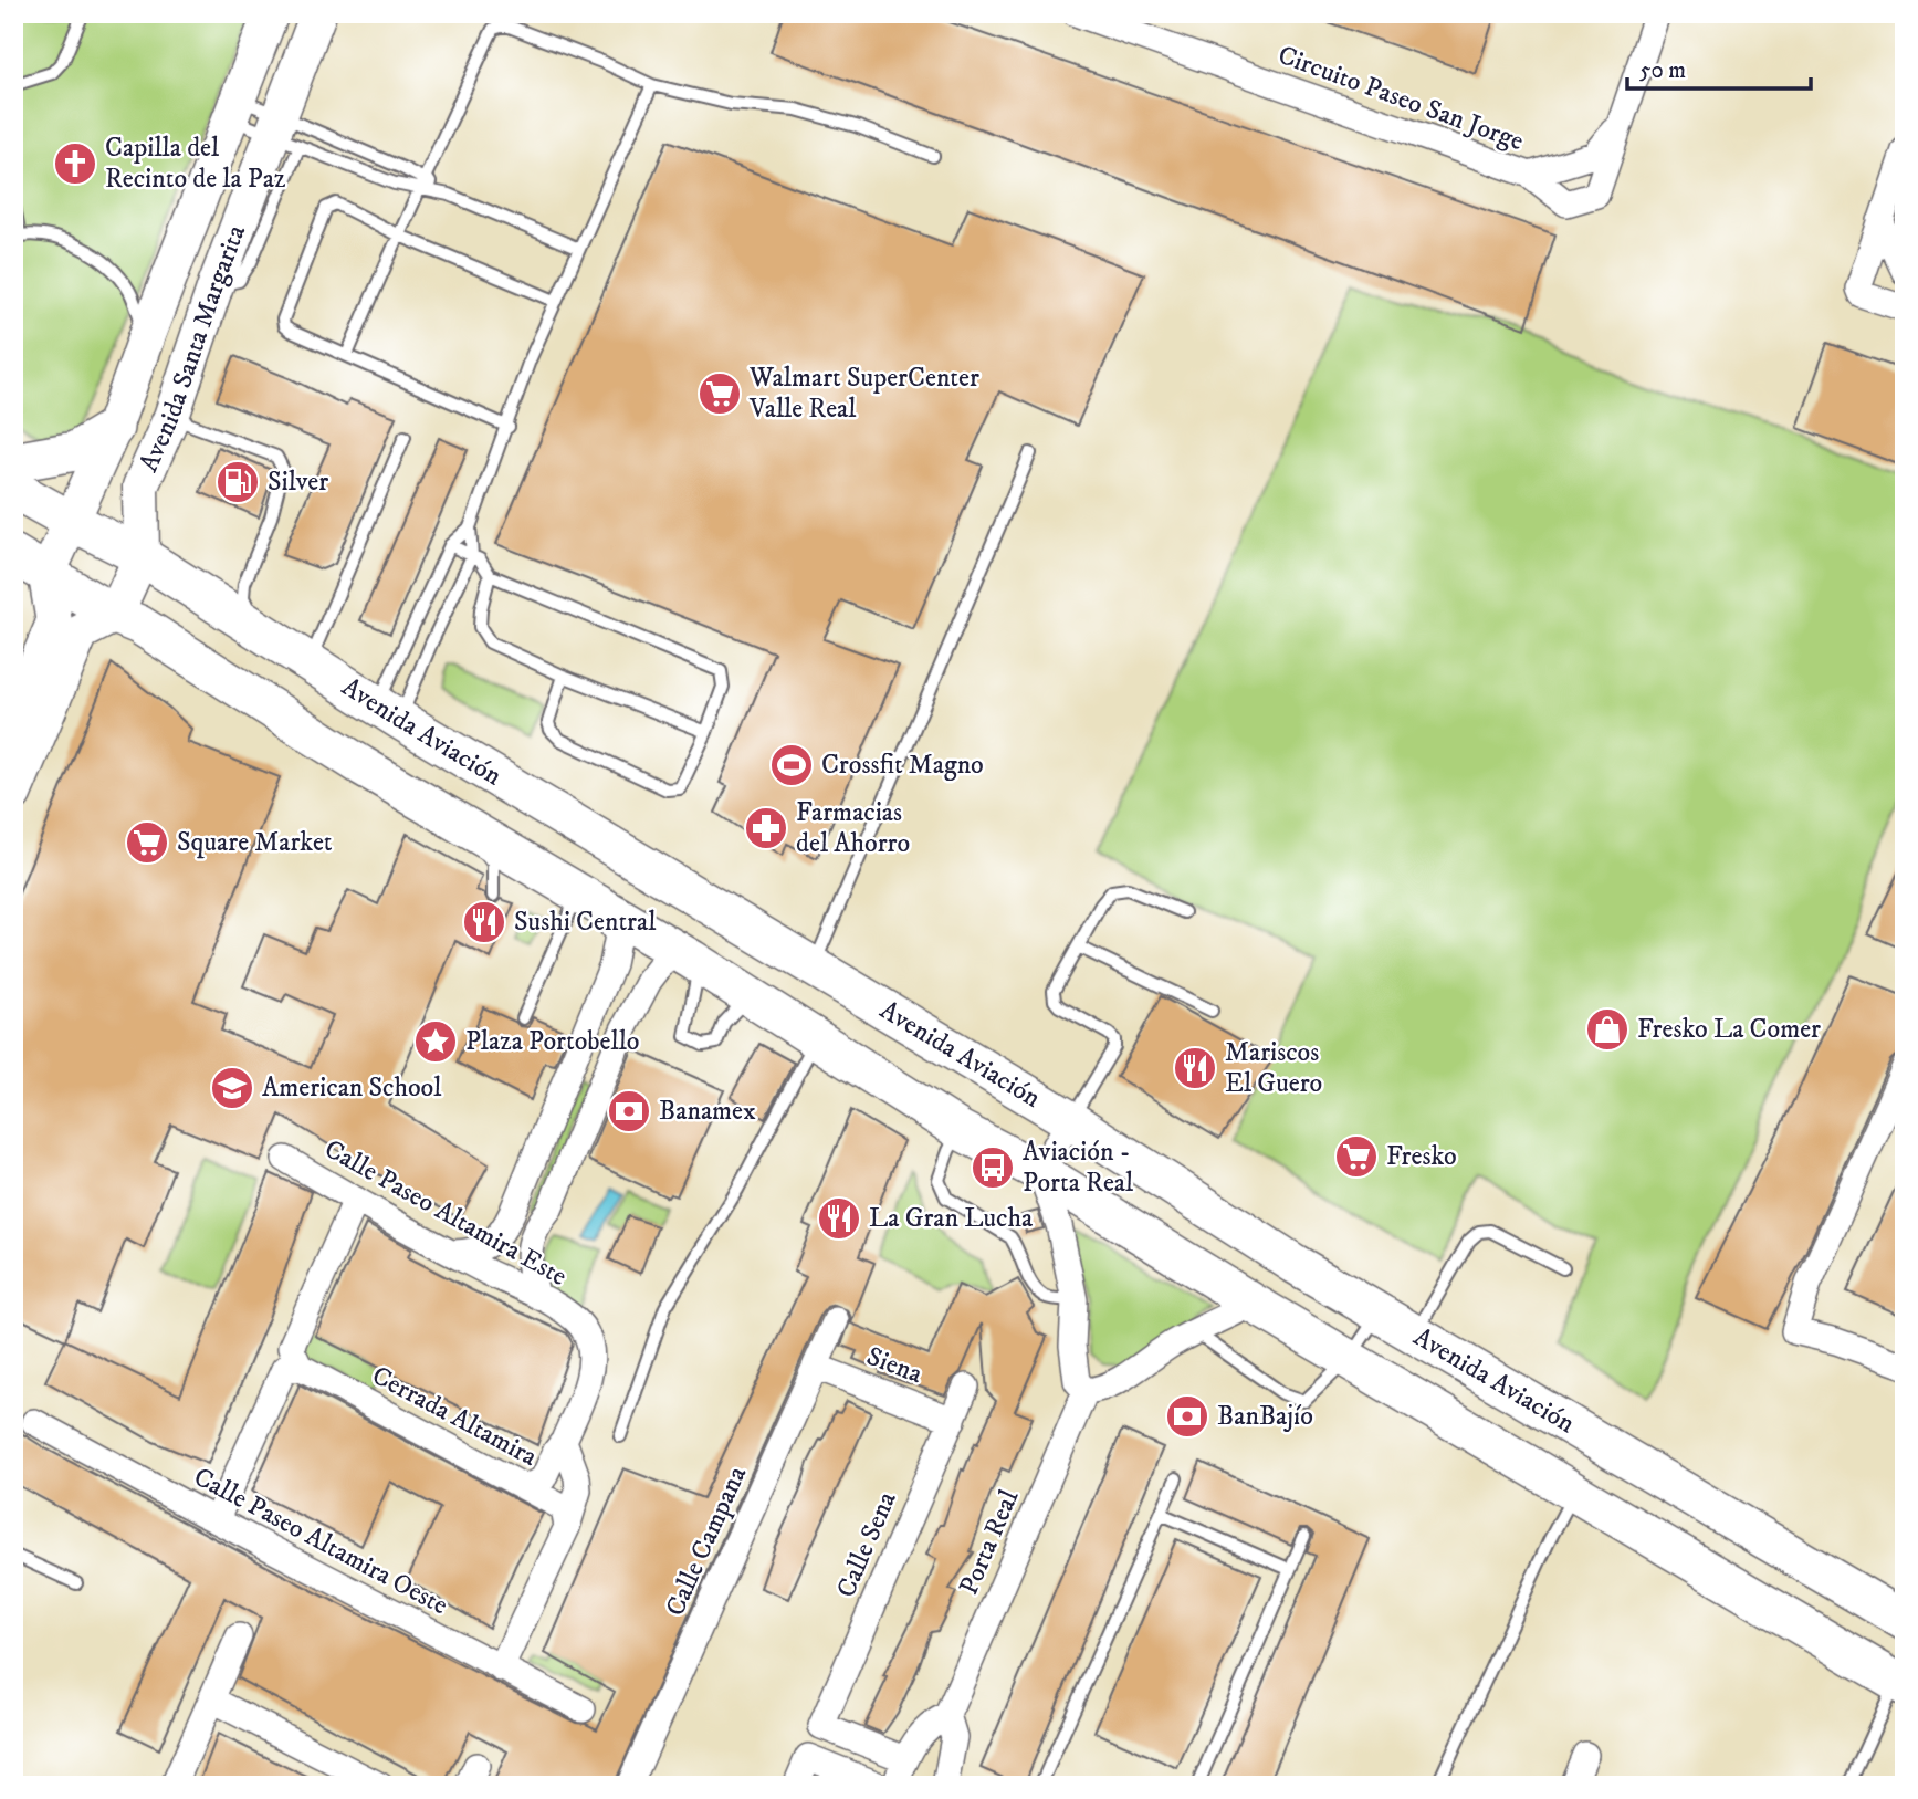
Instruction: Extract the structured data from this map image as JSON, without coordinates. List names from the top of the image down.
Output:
{
  "streets": {
    "main road": ["Avenida Santa Margarita", "Avenida Aviación"],
    "street": [
      "Circuito Paseo San Jorge",
      "Calle Paseo Altamira Este",
      "Siena",
      "Cerrada Altamira",
      "Calle Paseo Altamira Oeste",
      "Calle Campana",
      "Porta Real",
      "Calle Sena"
    ]
  },
  "crossings": [
    ["Avenida Santa Margarita", "Avenida Aviación"],
    ["Siena", "Calle Campana"],
    ["Siena", "Calle Sena"],
    ["Porta Real", "Calle Sena"]
  ],
  "places": {
    "church": ["Capilla del Recinto de la Paz"],
    "supermarket": ["Walmart SuperCenter Valle Real", "Square Market", "Fresko"],
    "fuel station": ["Silver"],
    "sports": ["Crossfit Magno"],
    "pharmacy": ["Farmacias del Ahorro"],
    "restaurant": ["Sushi Central", "Mariscos El Guero", "La Gran Lucha"],
    "shop": ["Fresko La Comer"],
    "place": ["Plaza Portobello"],
    "school or university": ["American School"],
    "bank": ["Banamex", "BanBajío"],
    "bus stop": ["Aviación - Porta Real"]
  },
  "scale_bar": "50 m"
}
